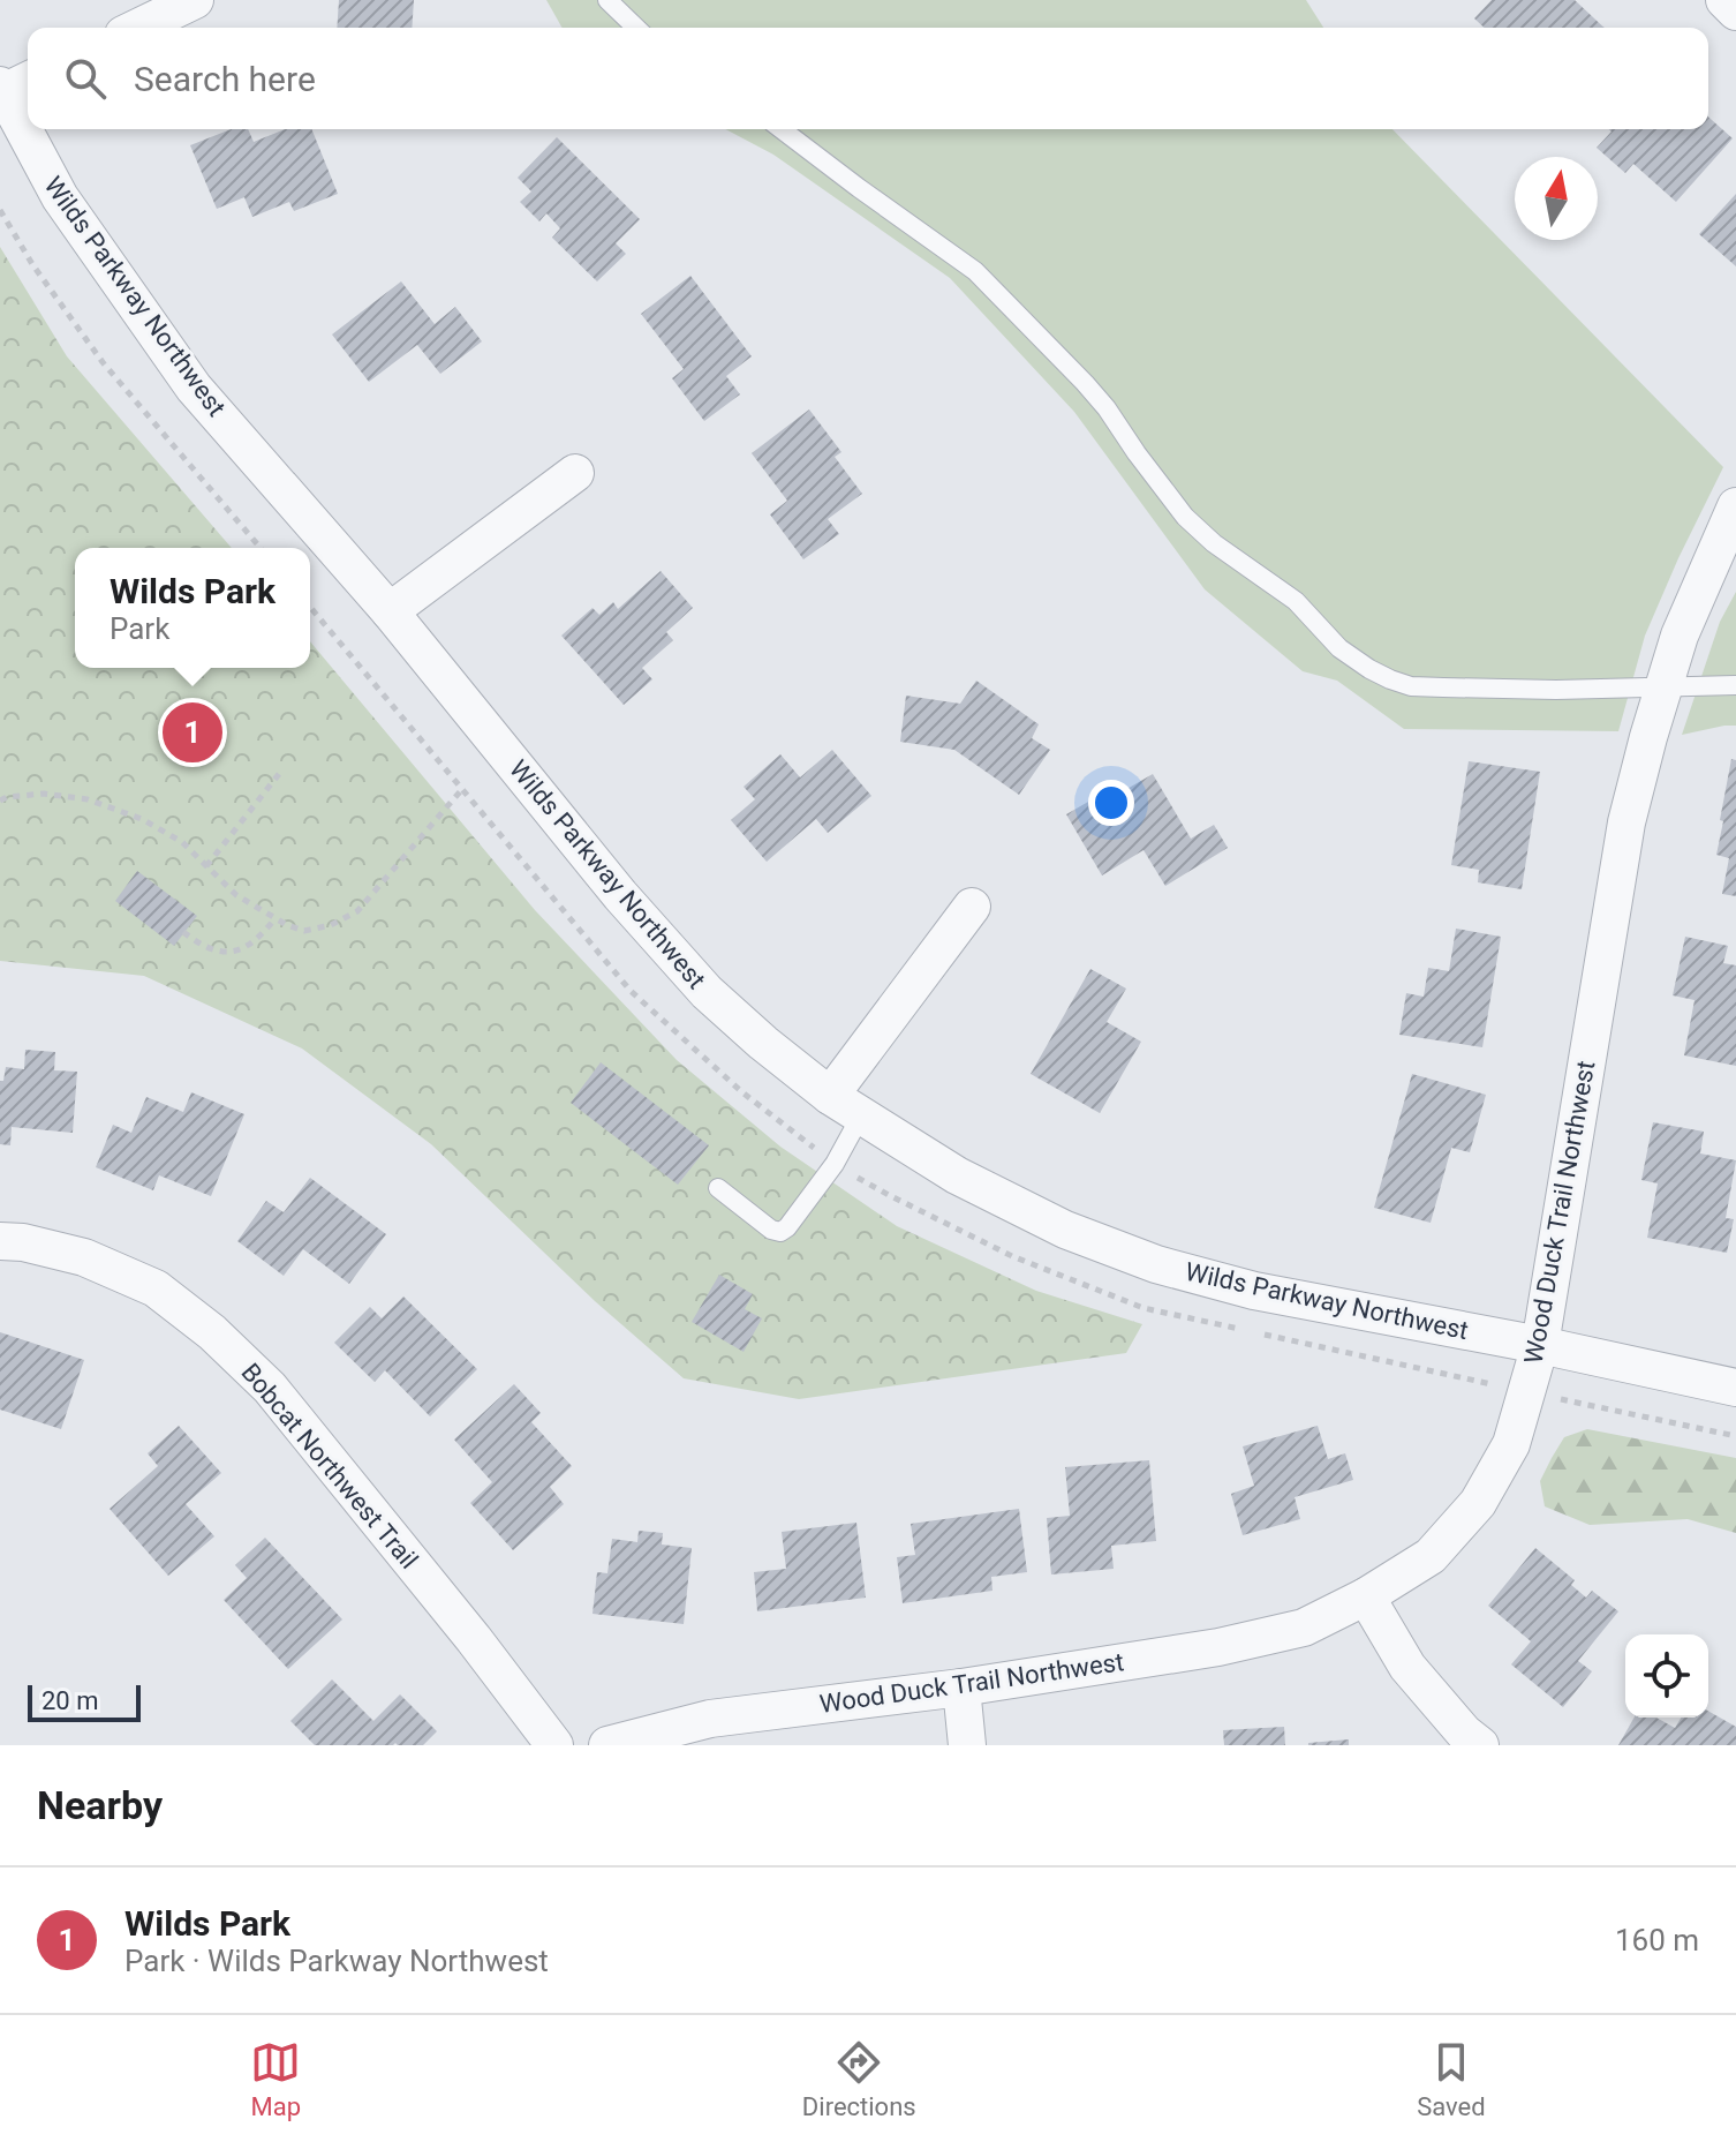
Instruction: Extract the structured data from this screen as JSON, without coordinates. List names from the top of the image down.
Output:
{
  "streets": {
    "street": ["Wilds Parkway Northwest", "Wood Duck Trail Northwest", "Bobcat Northwest Trail"]
  },
  "crossings": [
    ["Wilds Parkway Northwest", "Wood Duck Trail Northwest"]
  ],
  "scale_bar": "20 m",
  "north": "top",
  "page": {
    "search": "Search here",
    "popup": ["Wilds Park", "Park"],
    "pins": "1",
    "scale": "20 m",
    "heading": "Nearby",
    "list": [
      {
        "mark": "1",
        "name": "Wilds Park",
        "note": "Park · Wilds Parkway Northwest",
        "value": "160 m"
      }
    ],
    "nav": ["Map", "Directions", "Saved"]
  }
}
